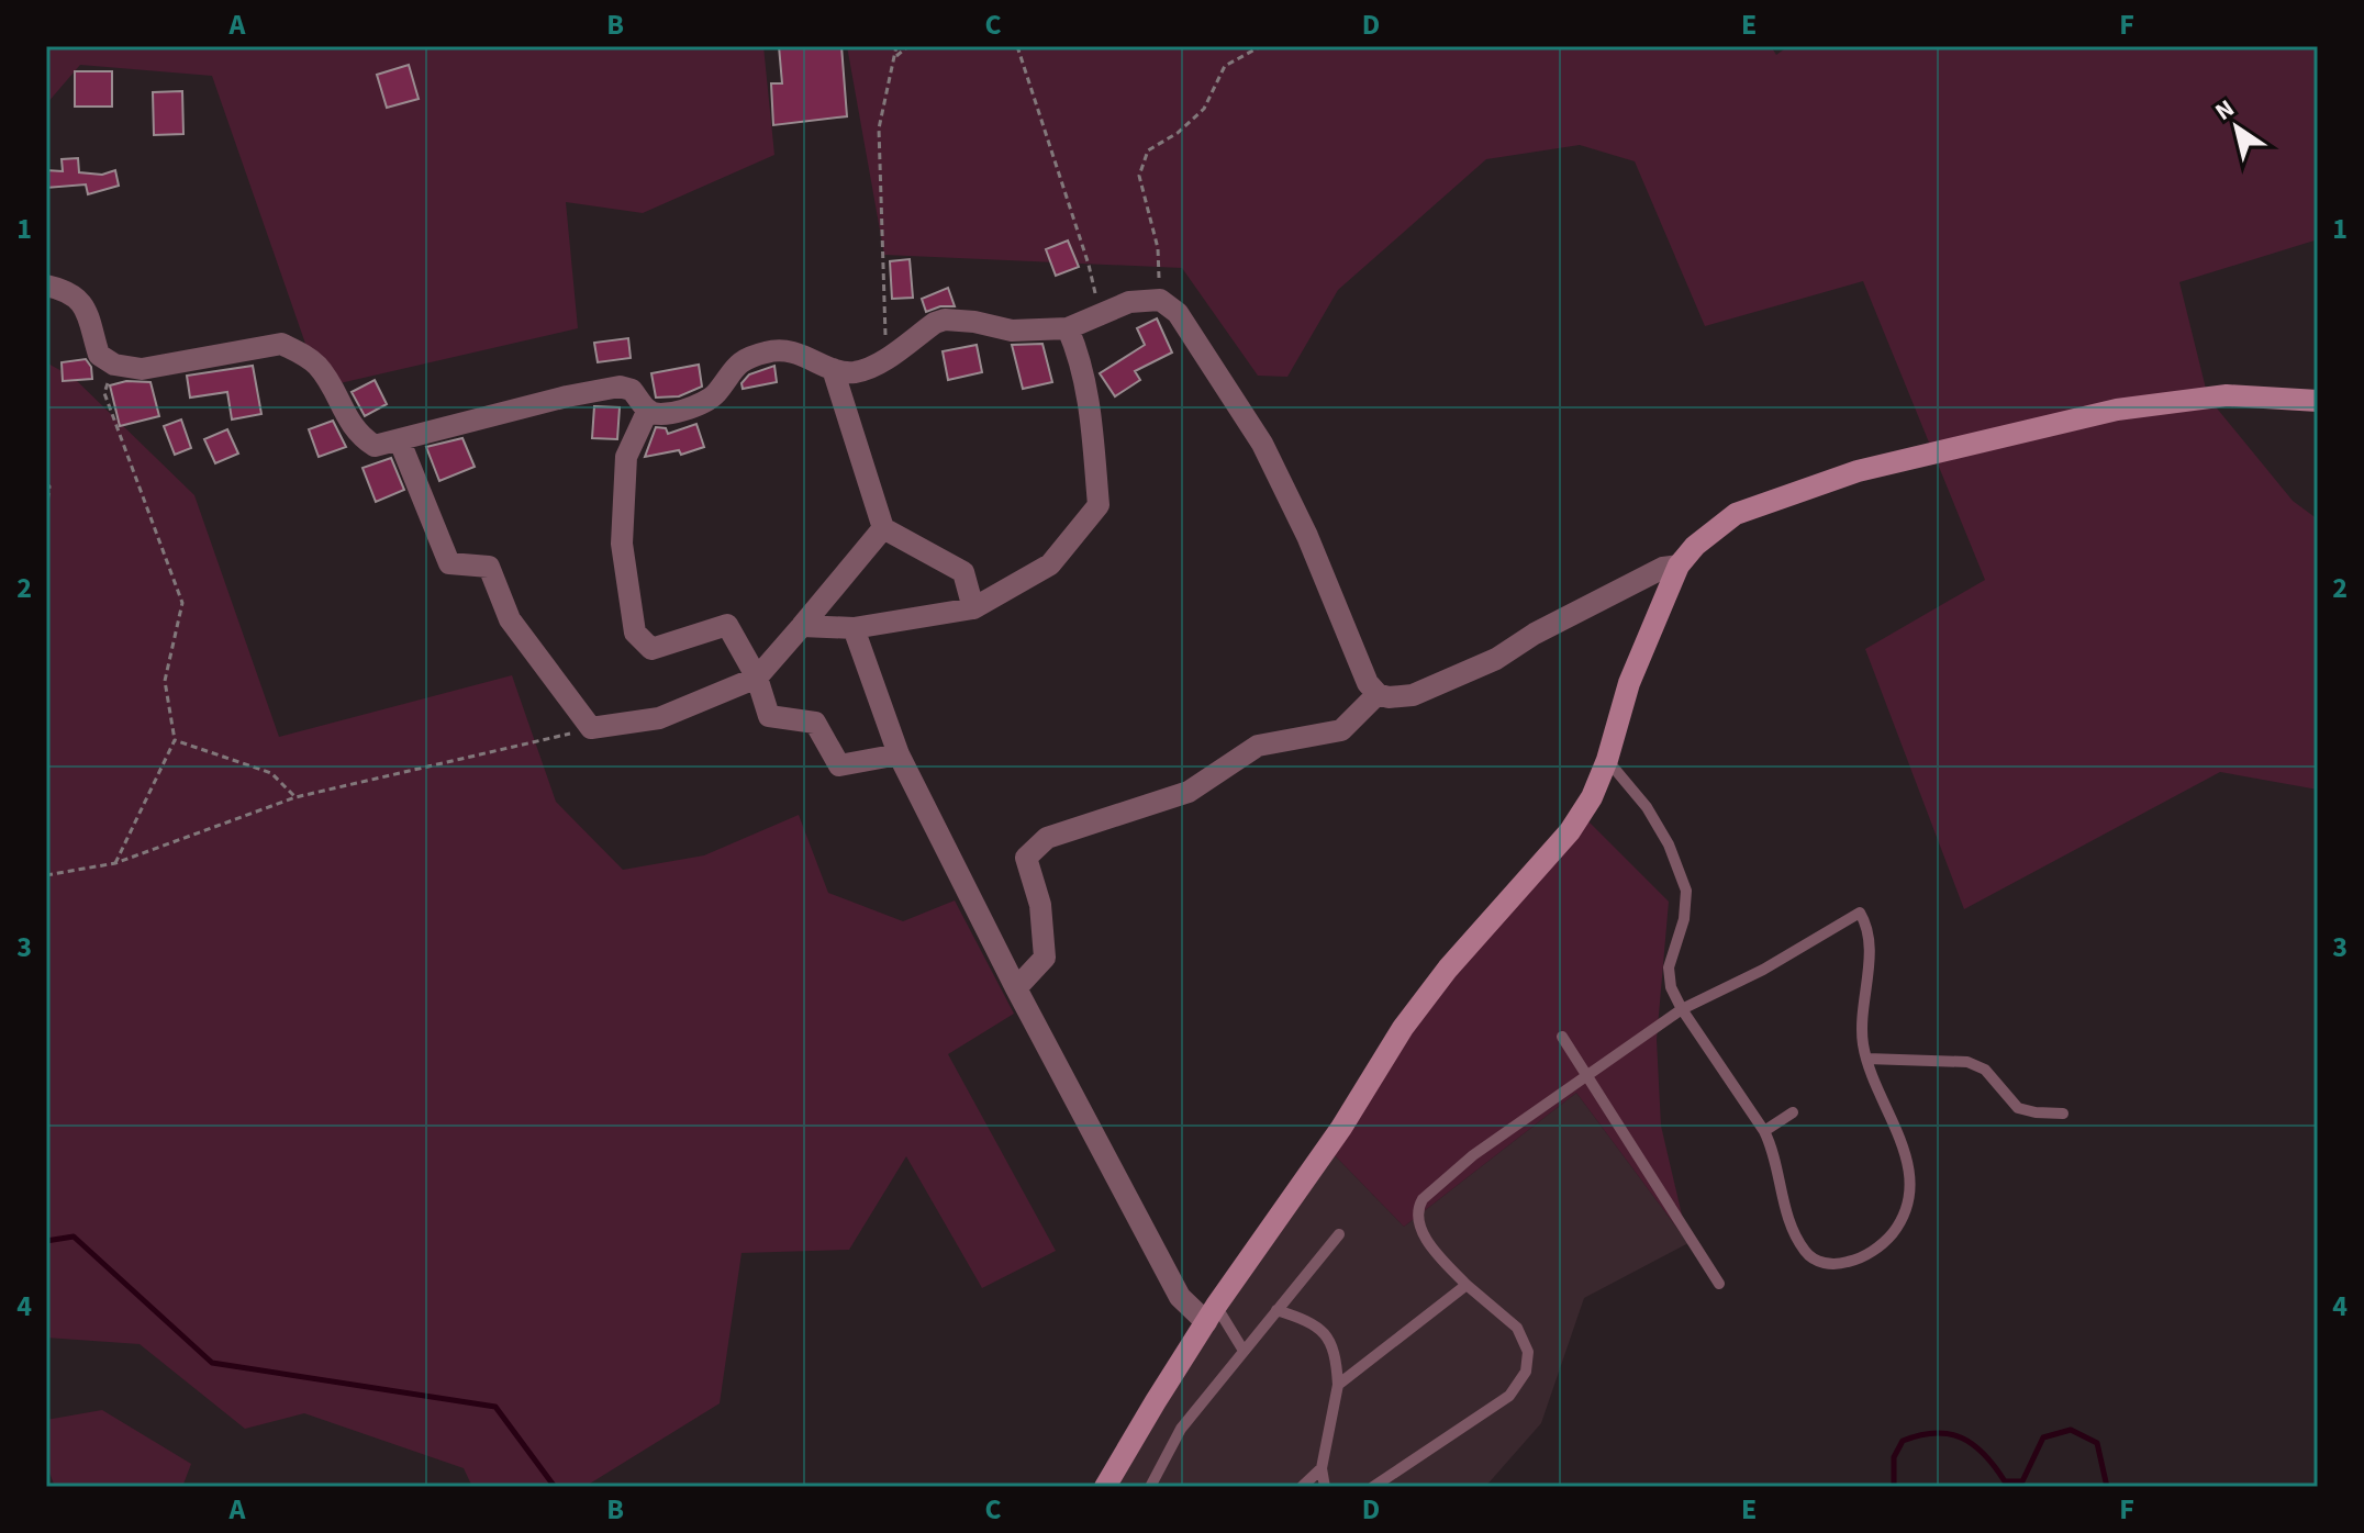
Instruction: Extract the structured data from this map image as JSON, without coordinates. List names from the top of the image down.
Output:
{
  "north": "top left",
  "grid": {
    "columns": [
      "A",
      "B",
      "C",
      "D",
      "E",
      "F"
    ],
    "rows": [
      "1",
      "2",
      "3",
      "4"
    ]
  }
}
